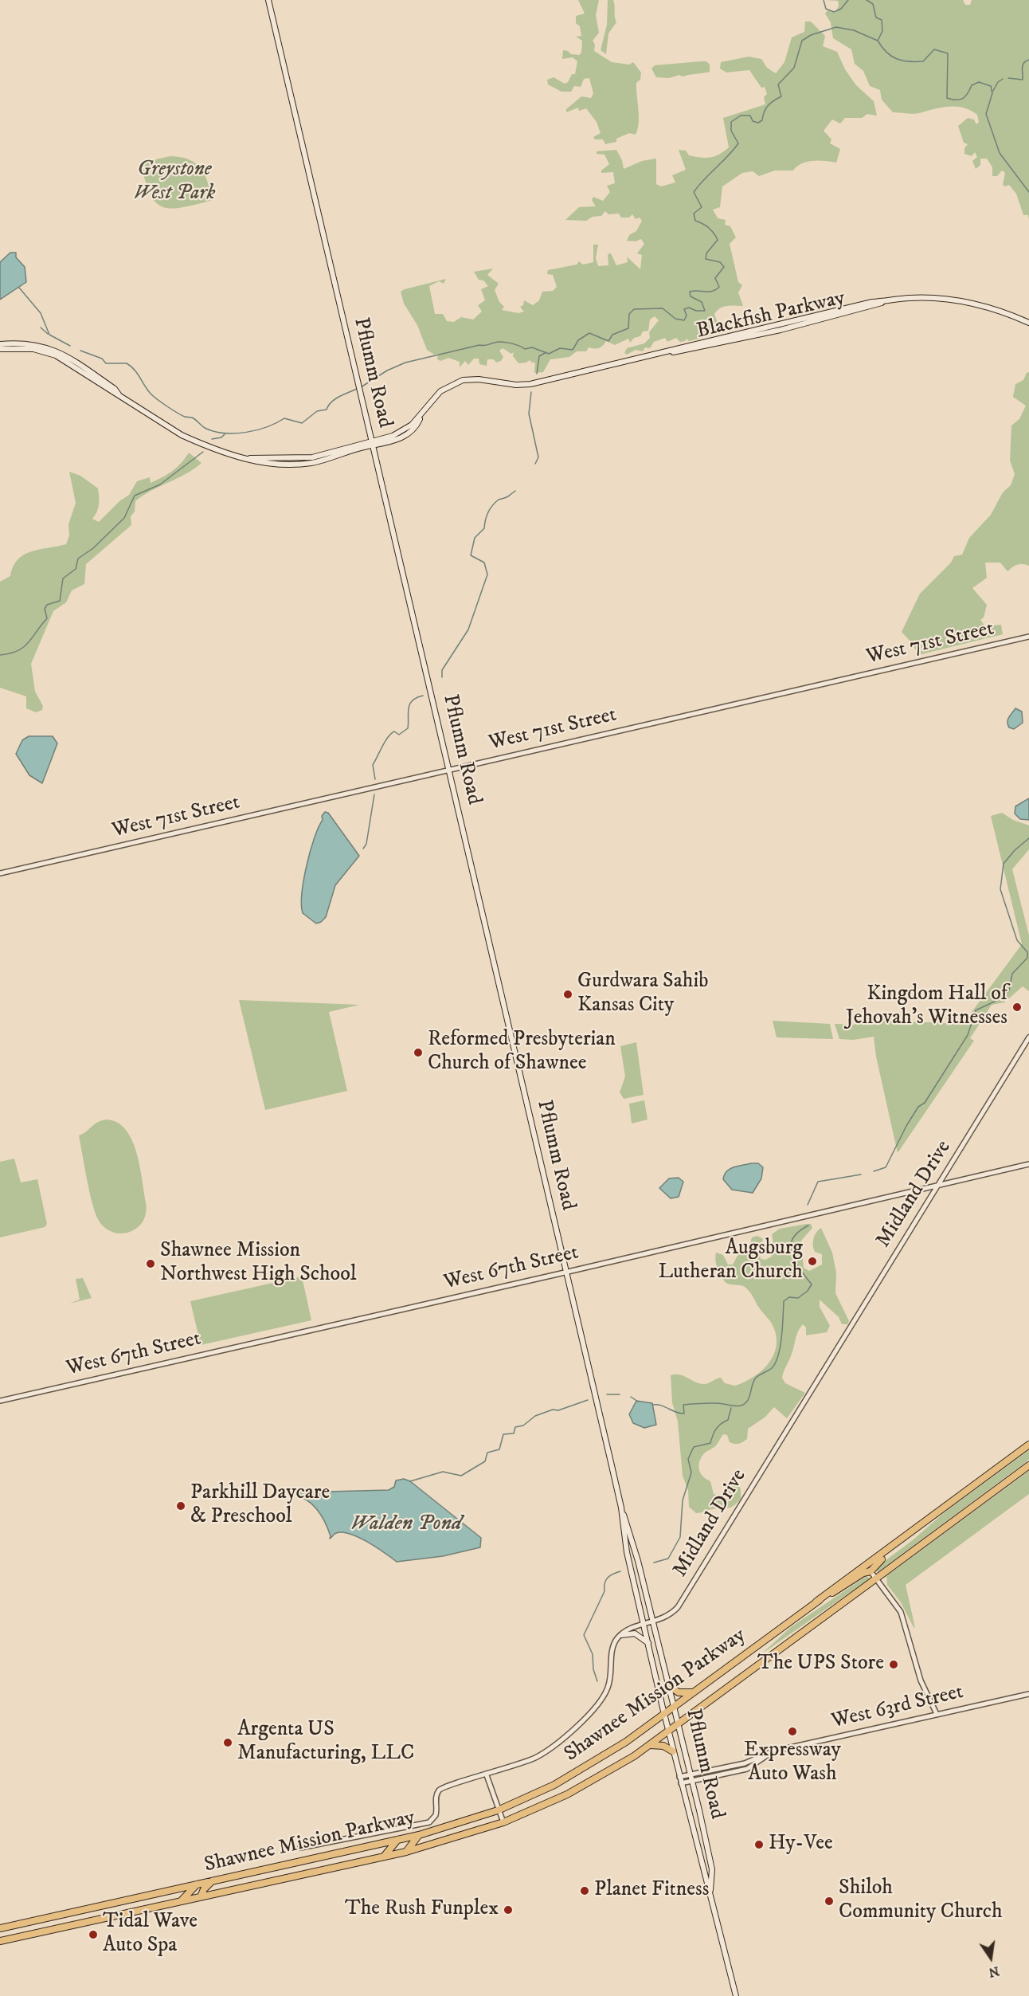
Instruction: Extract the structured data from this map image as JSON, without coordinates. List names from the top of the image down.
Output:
{
  "streets": {
    "highway": ["Shawnee Mission Parkway"],
    "main road": ["Blackfish Parkway", "Pflumm Road"],
    "street": [
      "West 71st Street",
      "Midland Drive",
      "West 67th Street",
      "West 63rd Street"
    ]
  },
  "crossings": [
    ["Blackfish Parkway", "Pflumm Road"],
    ["Pflumm Road", "West 71st Street"],
    ["Pflumm Road", "Midland Drive"],
    ["Pflumm Road", "West 67th Street"],
    ["Pflumm Road", "Shawnee Mission Parkway"],
    ["Pflumm Road", "West 63rd Street"],
    ["Midland Drive", "West 67th Street"]
  ],
  "water": ["Walden Pond"],
  "parks": ["Greystone West Park"],
  "places": [
    "Gurdwara Sahib Kansas City",
    "Kingdom Hall of Jehovah's Witnesses",
    "Reformed Presbyterian Church of Shawnee",
    "Augsburg Lutheran Church",
    "Shawnee Mission Northwest High School",
    "Parkhill Daycare & Preschool",
    "The UPS Store",
    "Expressway Auto Wash",
    "Argenta US Manufacturing, LLC",
    "Hy-Vee",
    "Planet Fitness",
    "Shiloh Community Church",
    "The Rush Funplex",
    "Tidal Wave Auto Spa"
  ],
  "north": "bottom"
}
